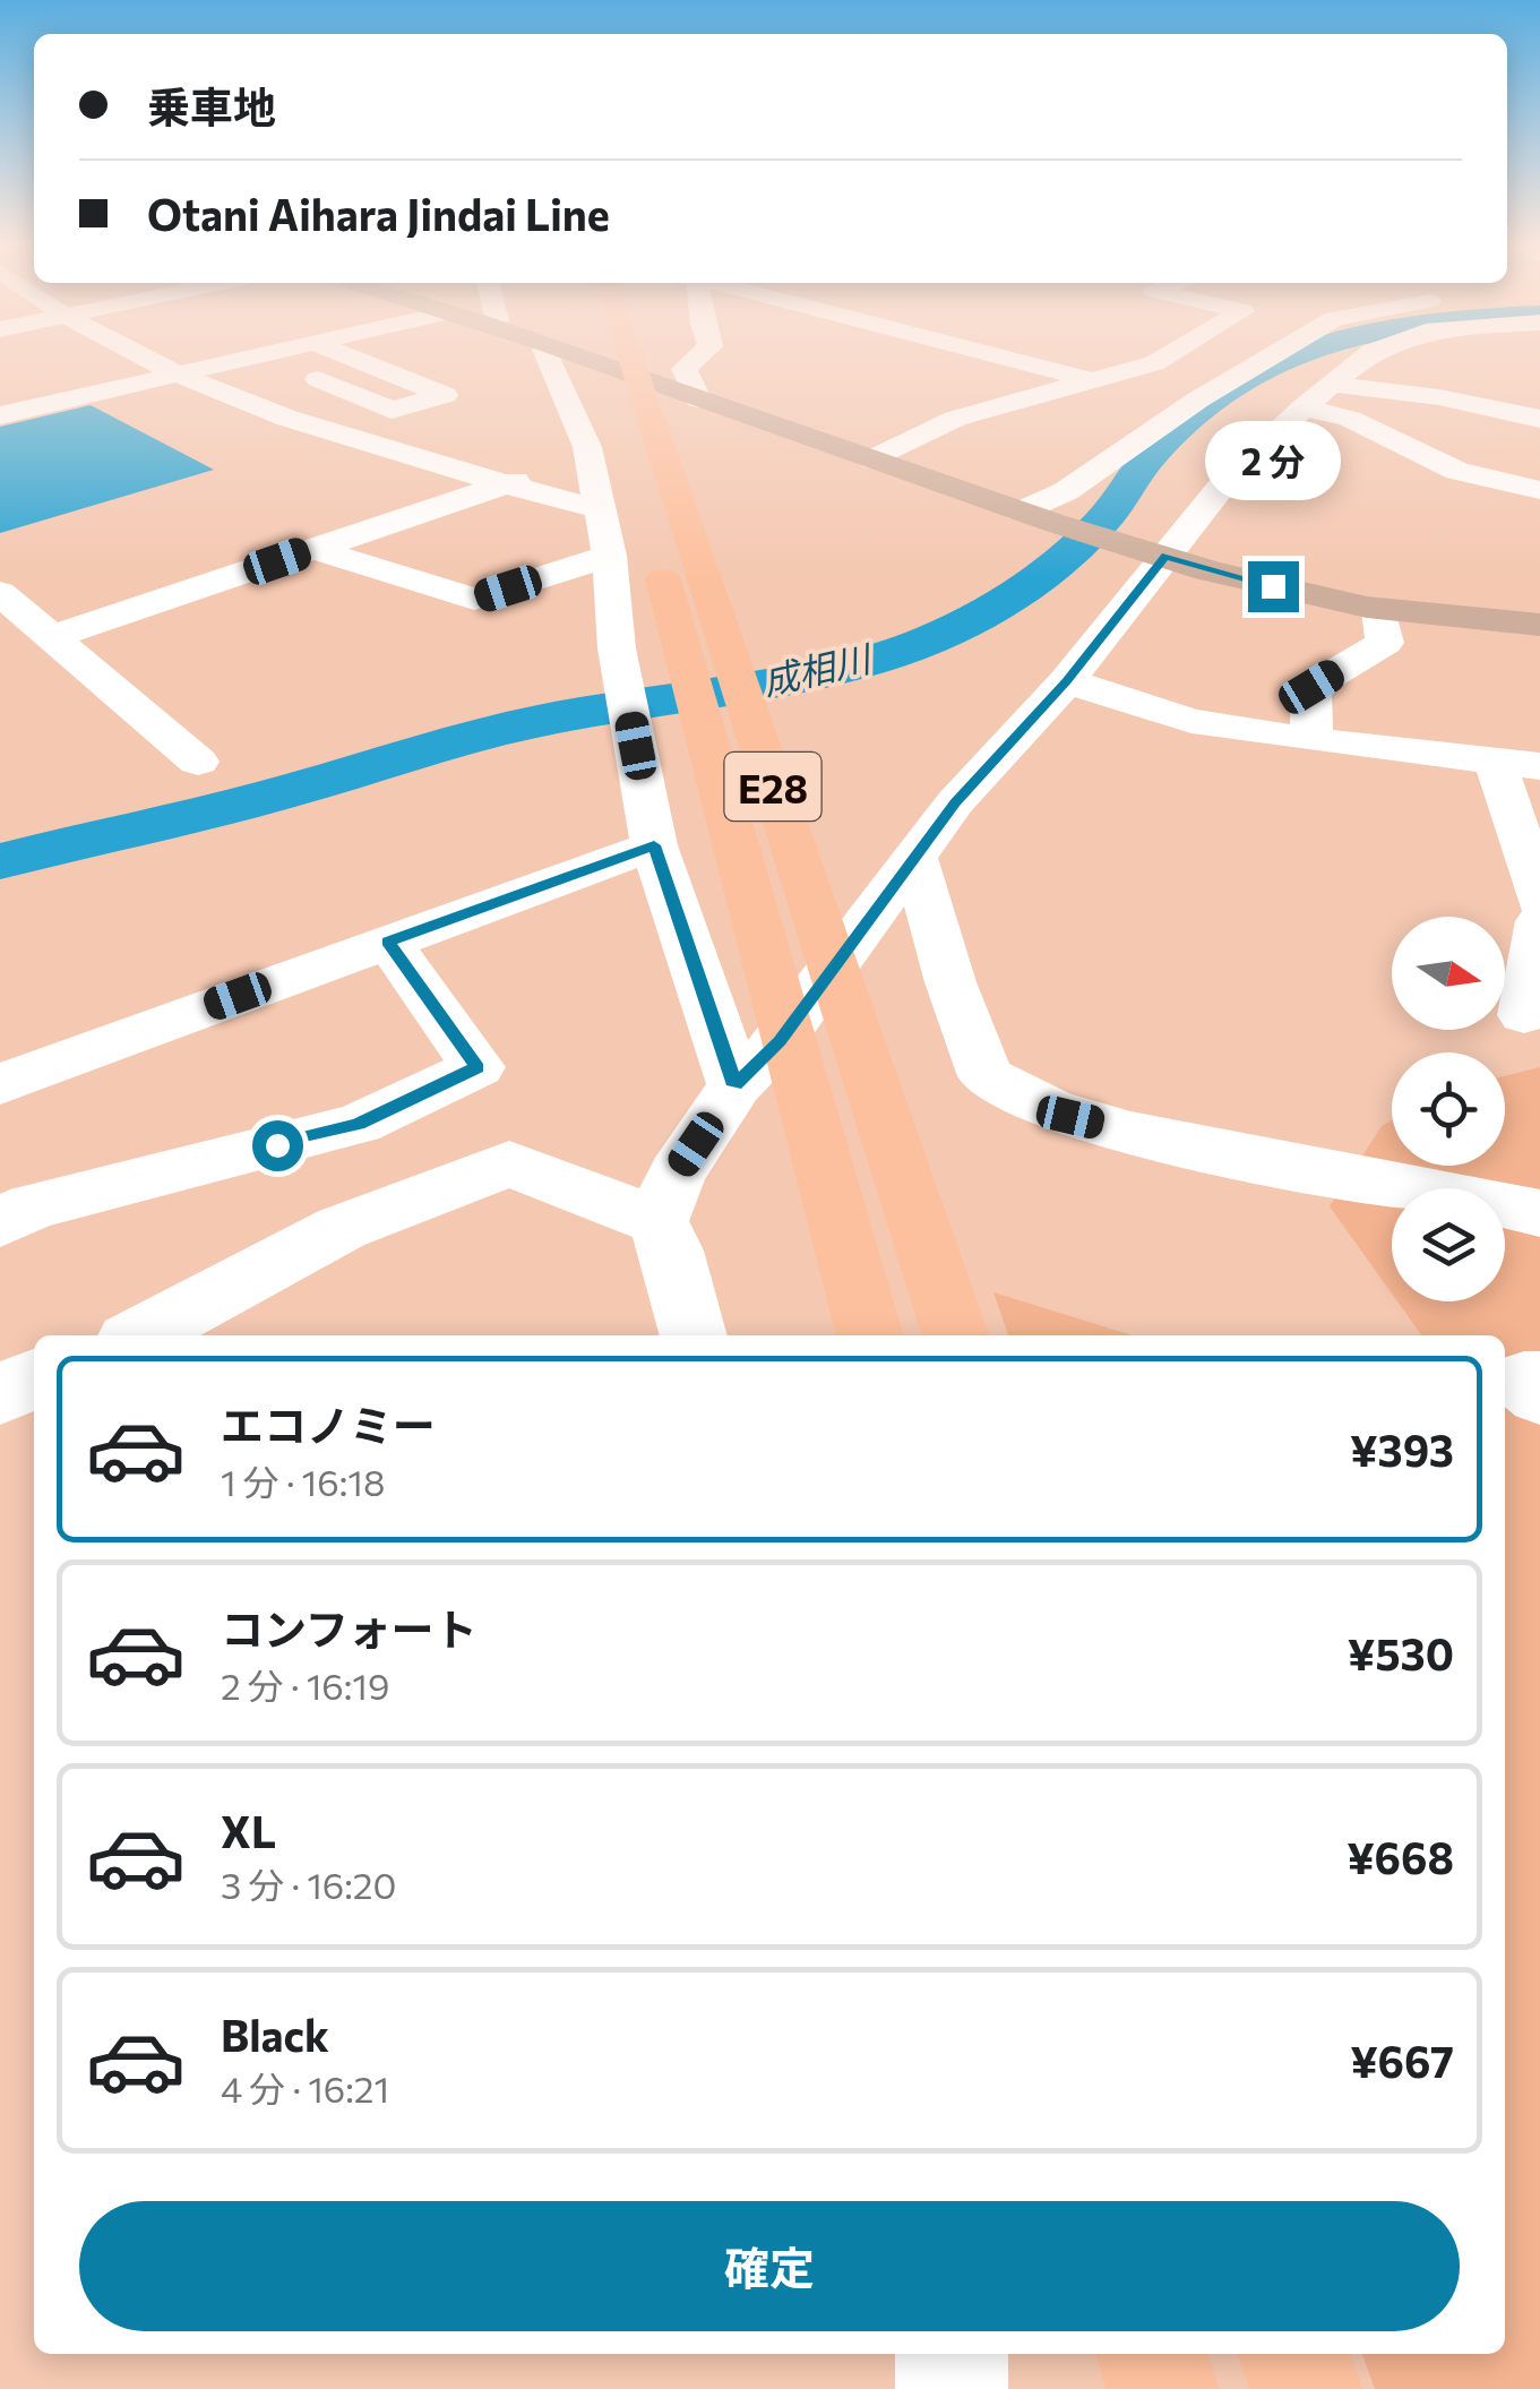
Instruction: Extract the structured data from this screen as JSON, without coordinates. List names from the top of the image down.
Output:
{
  "streets": {
    "highway": ["E28"]
  },
  "water": ["成相川"],
  "north": "right",
  "page": {
    "banner": ["乗車地", "Otani Aihara Jindai Line"],
    "bubble": "2 分",
    "list": [
      {
        "name": "エコノミー",
        "note": "1 分 · 16:18",
        "value": "¥393"
      },
      {
        "name": "コンフォート",
        "note": "2 分 · 16:19",
        "value": "¥530"
      },
      {
        "name": "XL",
        "note": "3 分 · 16:20",
        "value": "¥668"
      },
      {
        "name": "Black",
        "note": "4 分 · 16:21",
        "value": "¥667"
      }
    ],
    "buttons": "確定"
  }
}
